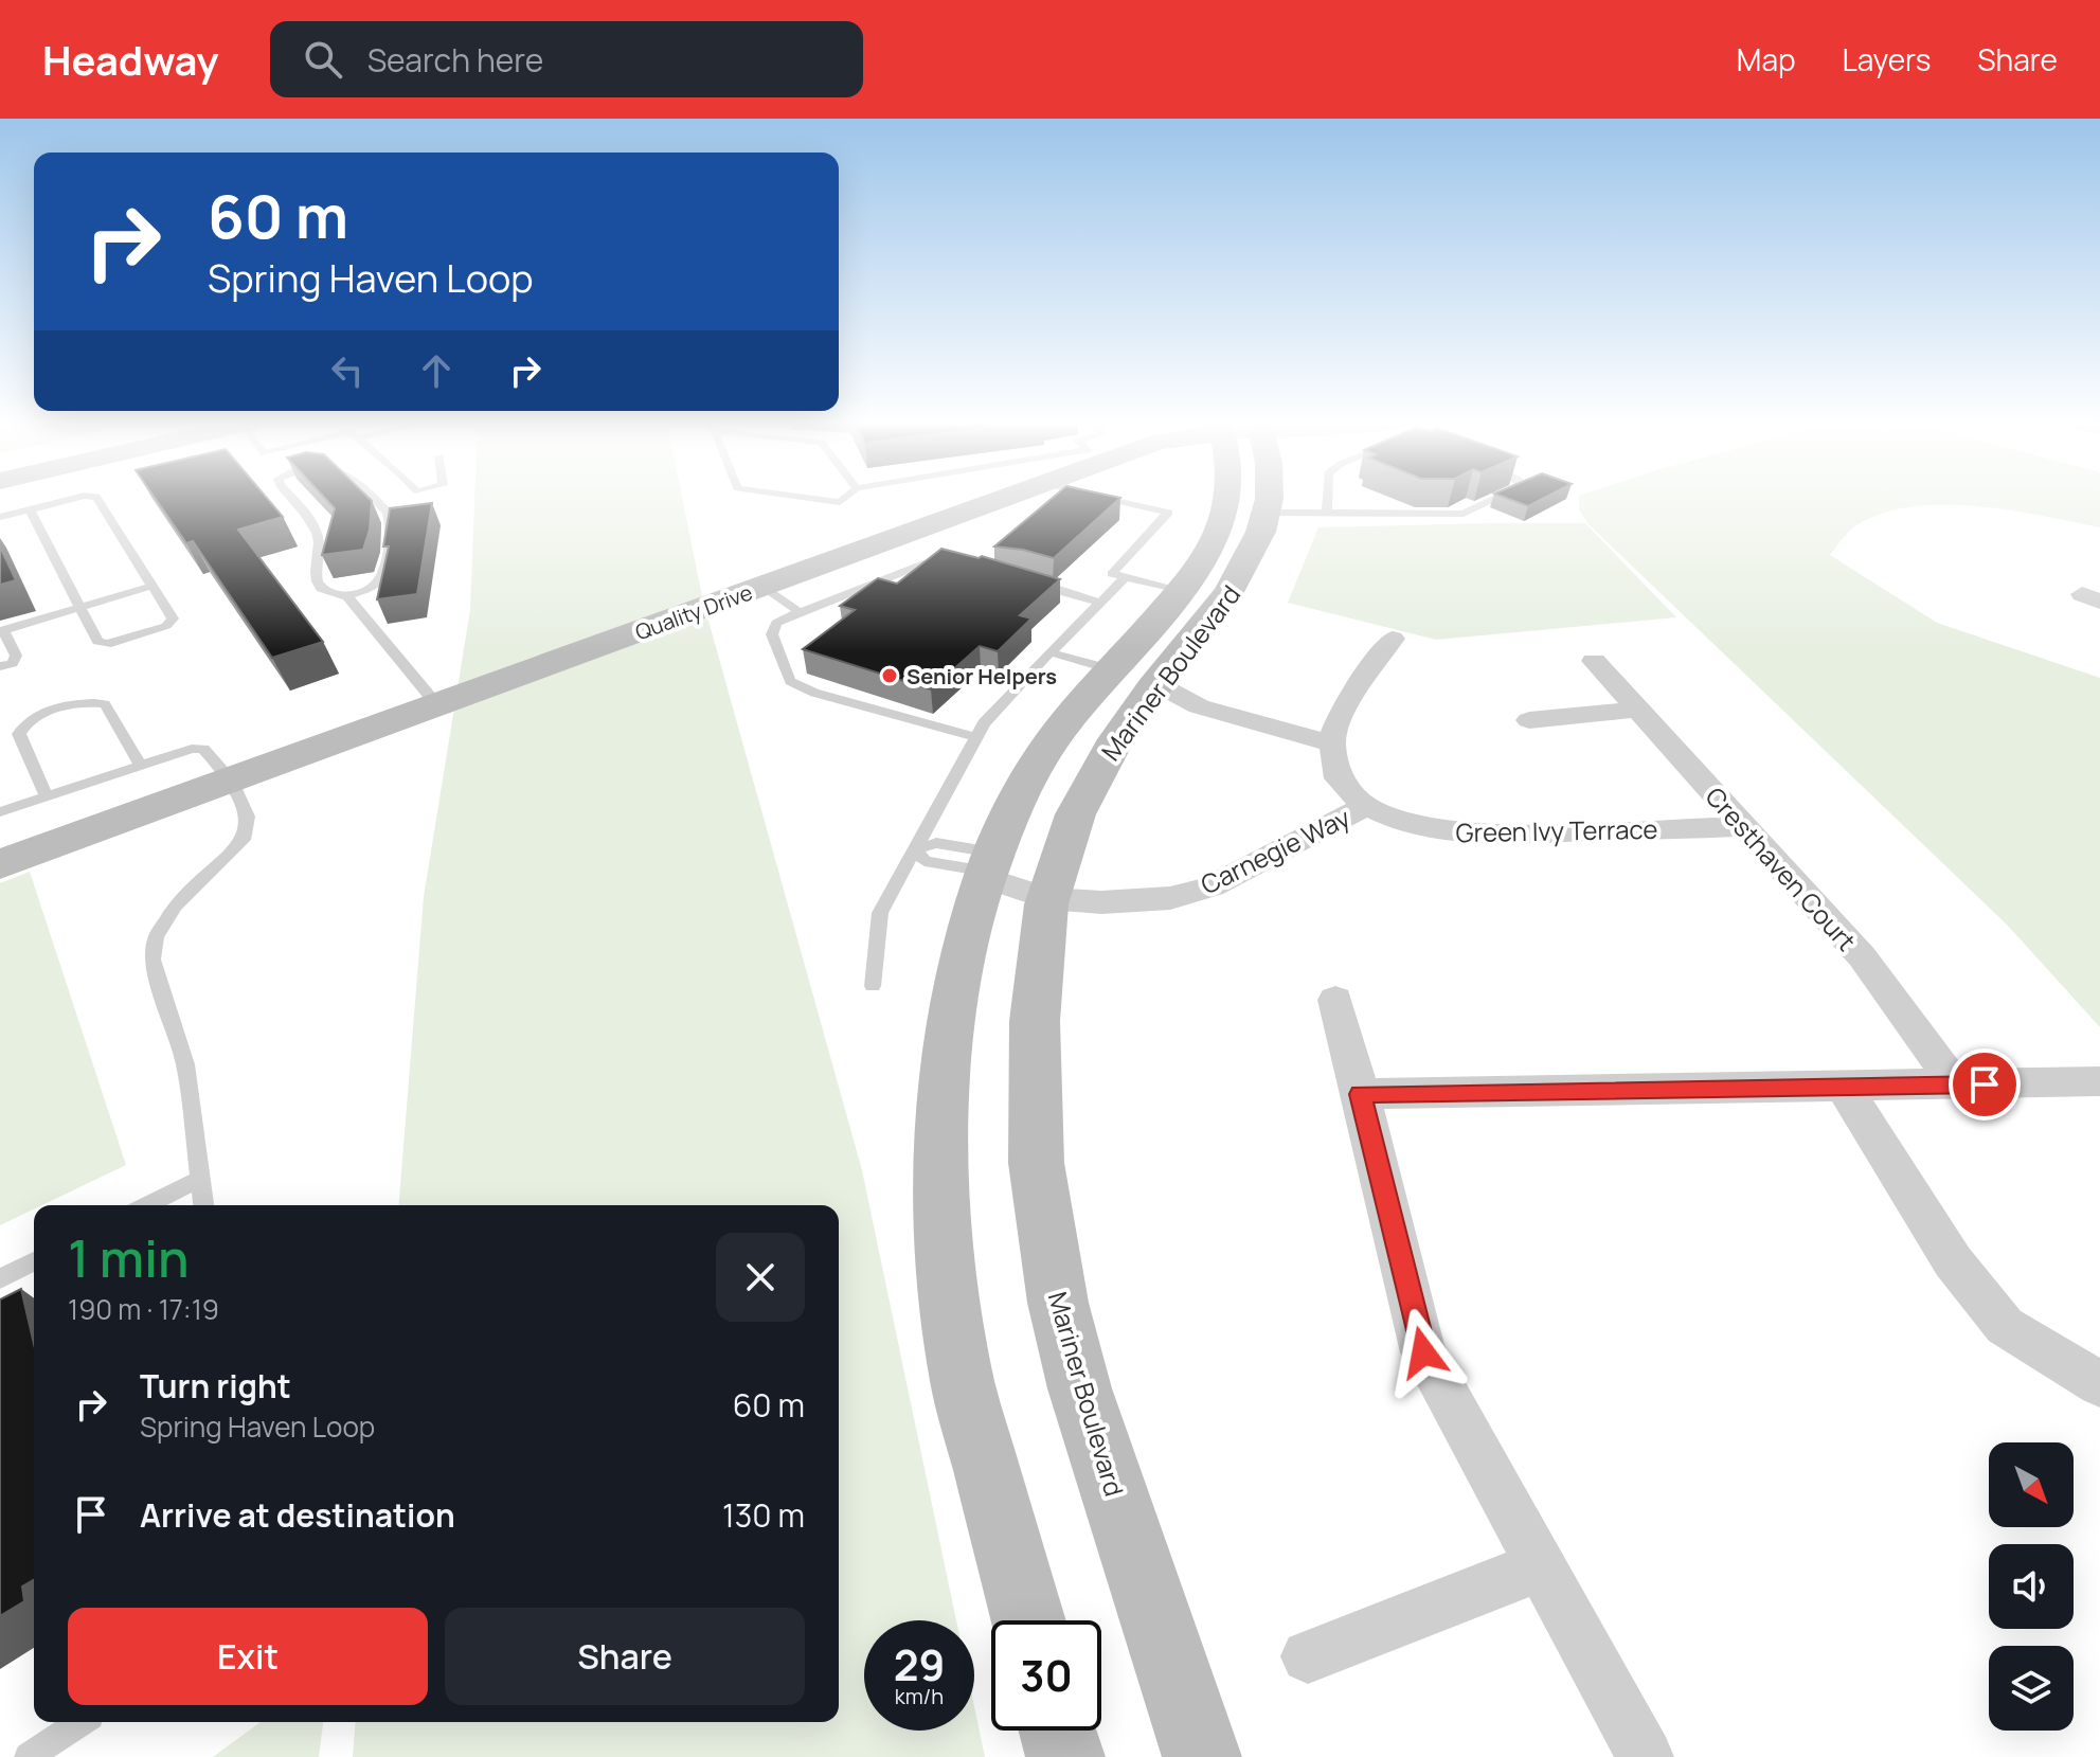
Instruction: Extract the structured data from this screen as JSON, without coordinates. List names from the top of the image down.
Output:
{
  "streets": {
    "main road": ["Quality Drive", "Mariner Boulevard"],
    "street": ["Green Ivy Terrace", "Carnegie Way", "Cresthaven Court"]
  },
  "crossings": [
    ["Mariner Boulevard", "Carnegie Way"],
    ["Green Ivy Terrace", "Carnegie Way"],
    ["Green Ivy Terrace", "Cresthaven Court"]
  ],
  "places": ["Senior Helpers"],
  "north": "bottom right",
  "page": {
    "header": "Headway",
    "search": "Search here",
    "nav": ["Map", "Layers", "Share"],
    "turn": ["60 m", "Spring Haven Loop"],
    "heading": ["1 min", "190 m · 17:19"],
    "list": [
      {
        "name": "Turn right",
        "note": "Spring Haven Loop",
        "value": "60 m"
      },
      {
        "name": "Arrive at destination",
        "value": "130 m"
      }
    ],
    "buttons": ["Exit", "Share"],
    "speed": "29 km/h",
    "limit": "30"
  }
}
